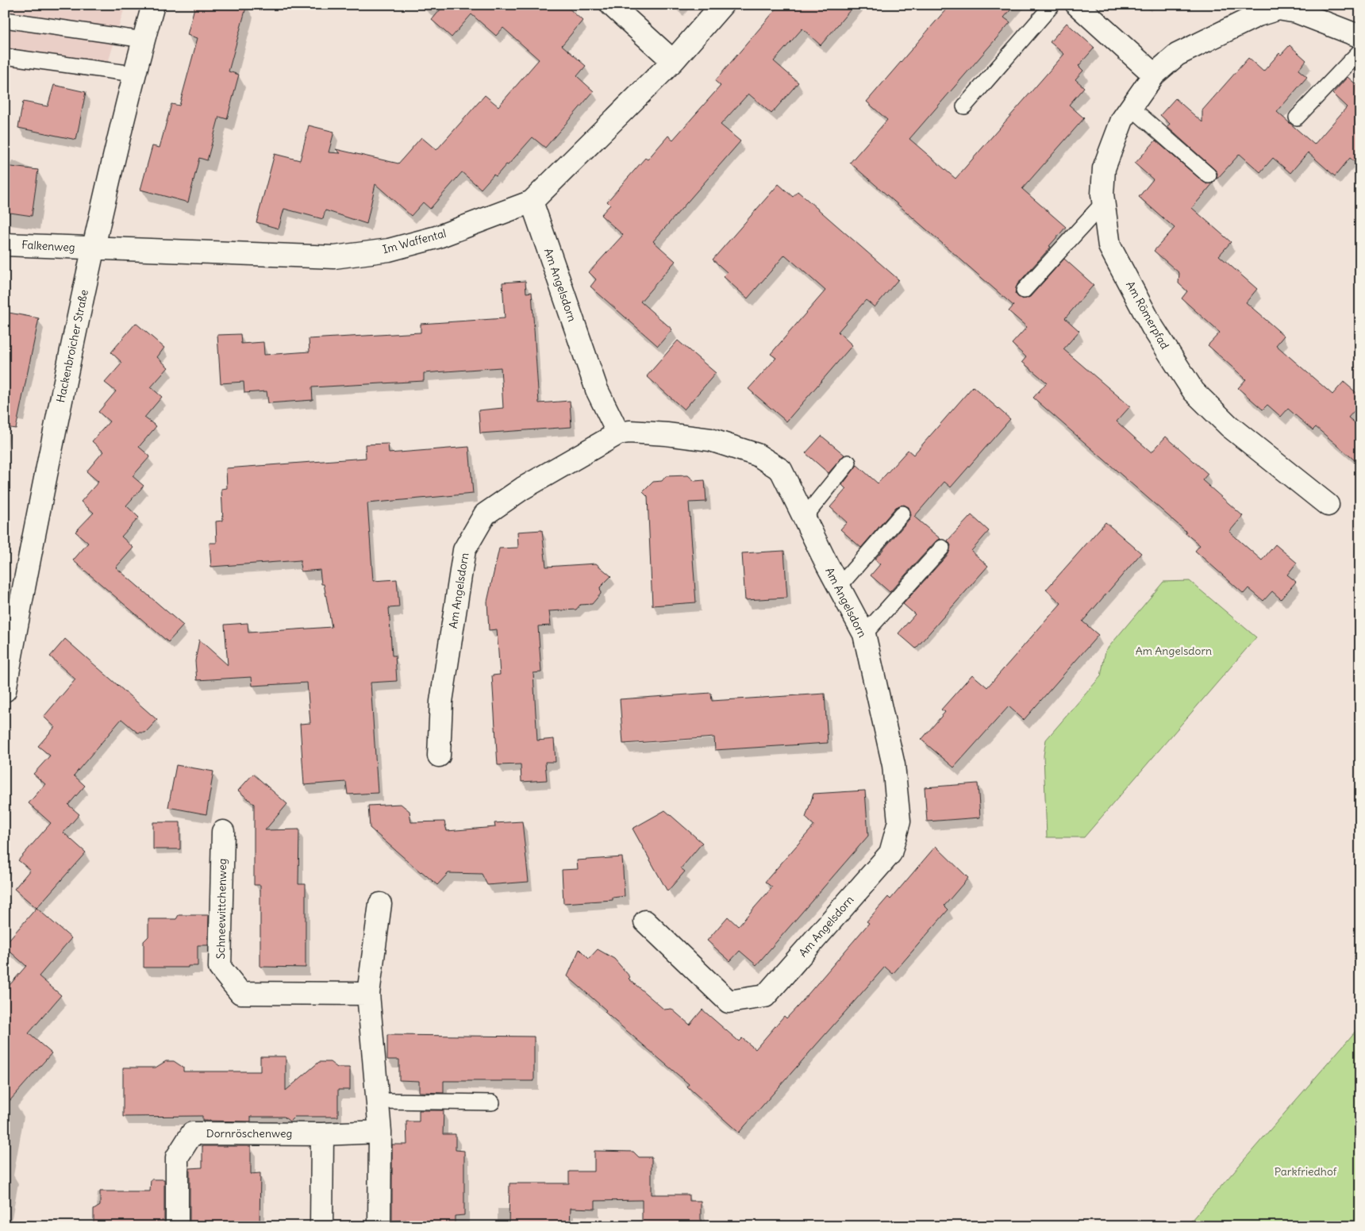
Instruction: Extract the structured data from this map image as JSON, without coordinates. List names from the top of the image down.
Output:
{
  "streets": {
    "street": [
      "Im Waffental",
      "Falkenweg",
      "Am Angelsdorn",
      "Am Römerpfad",
      "Hackenbroicher Straße",
      "Schneewittchenweg",
      "Dornröschenweg"
    ]
  },
  "crossings": [
    ["Im Waffental", "Falkenweg"],
    ["Im Waffental", "Am Angelsdorn"],
    ["Im Waffental", "Hackenbroicher Straße"],
    ["Falkenweg", "Hackenbroicher Straße"]
  ],
  "parks": ["Am Angelsdorn", "Parkfriedhof"]
}
